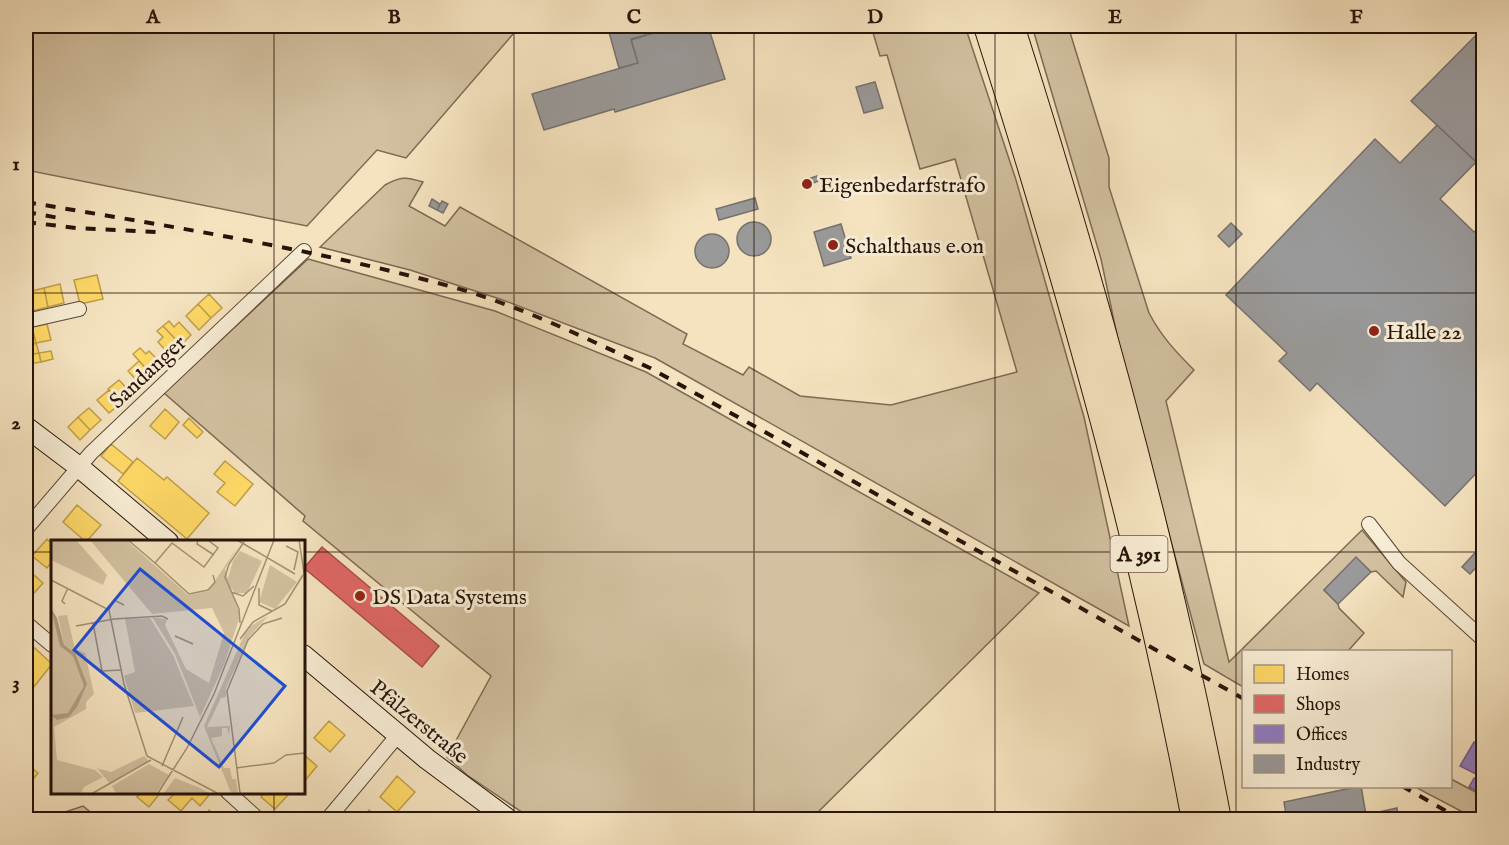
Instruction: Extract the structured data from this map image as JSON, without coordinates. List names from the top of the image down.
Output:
{
  "streets": {
    "highway": ["A 391"],
    "street": ["Sandanger", "Pfälzerstraße"]
  },
  "places": [
    "Eigenbedarfstrafo",
    "Schalthaus e.on",
    "Halle 22",
    "DS Data Systems"
  ],
  "legend": [
    "Homes",
    "Shops",
    "Offices",
    "Industry"
  ],
  "grid": {
    "columns": [
      "A",
      "B",
      "C",
      "D",
      "E",
      "F"
    ],
    "rows": ["1", "2", "3"]
  }
}
